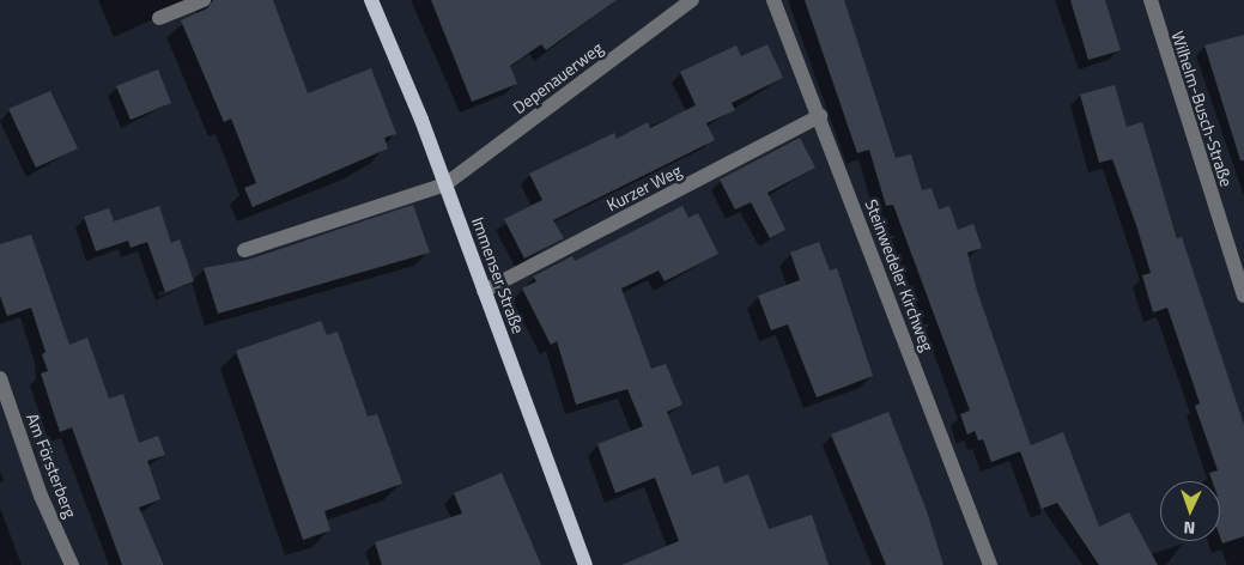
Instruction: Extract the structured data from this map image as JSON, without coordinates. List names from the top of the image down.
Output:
{
  "streets": {
    "main road": ["Immenser Straße"],
    "street": [
      "Depenauerweg",
      "Wilhelm-Busch-Straße",
      "Kurzer Weg",
      "Steinwedeler Kirchweg",
      "Am Försterberg"
    ]
  },
  "crossings": [
    ["Depenauerweg", "Immenser Straße"],
    ["Kurzer Weg", "Immenser Straße"],
    ["Kurzer Weg", "Steinwedeler Kirchweg"]
  ],
  "north": "bottom"
}
